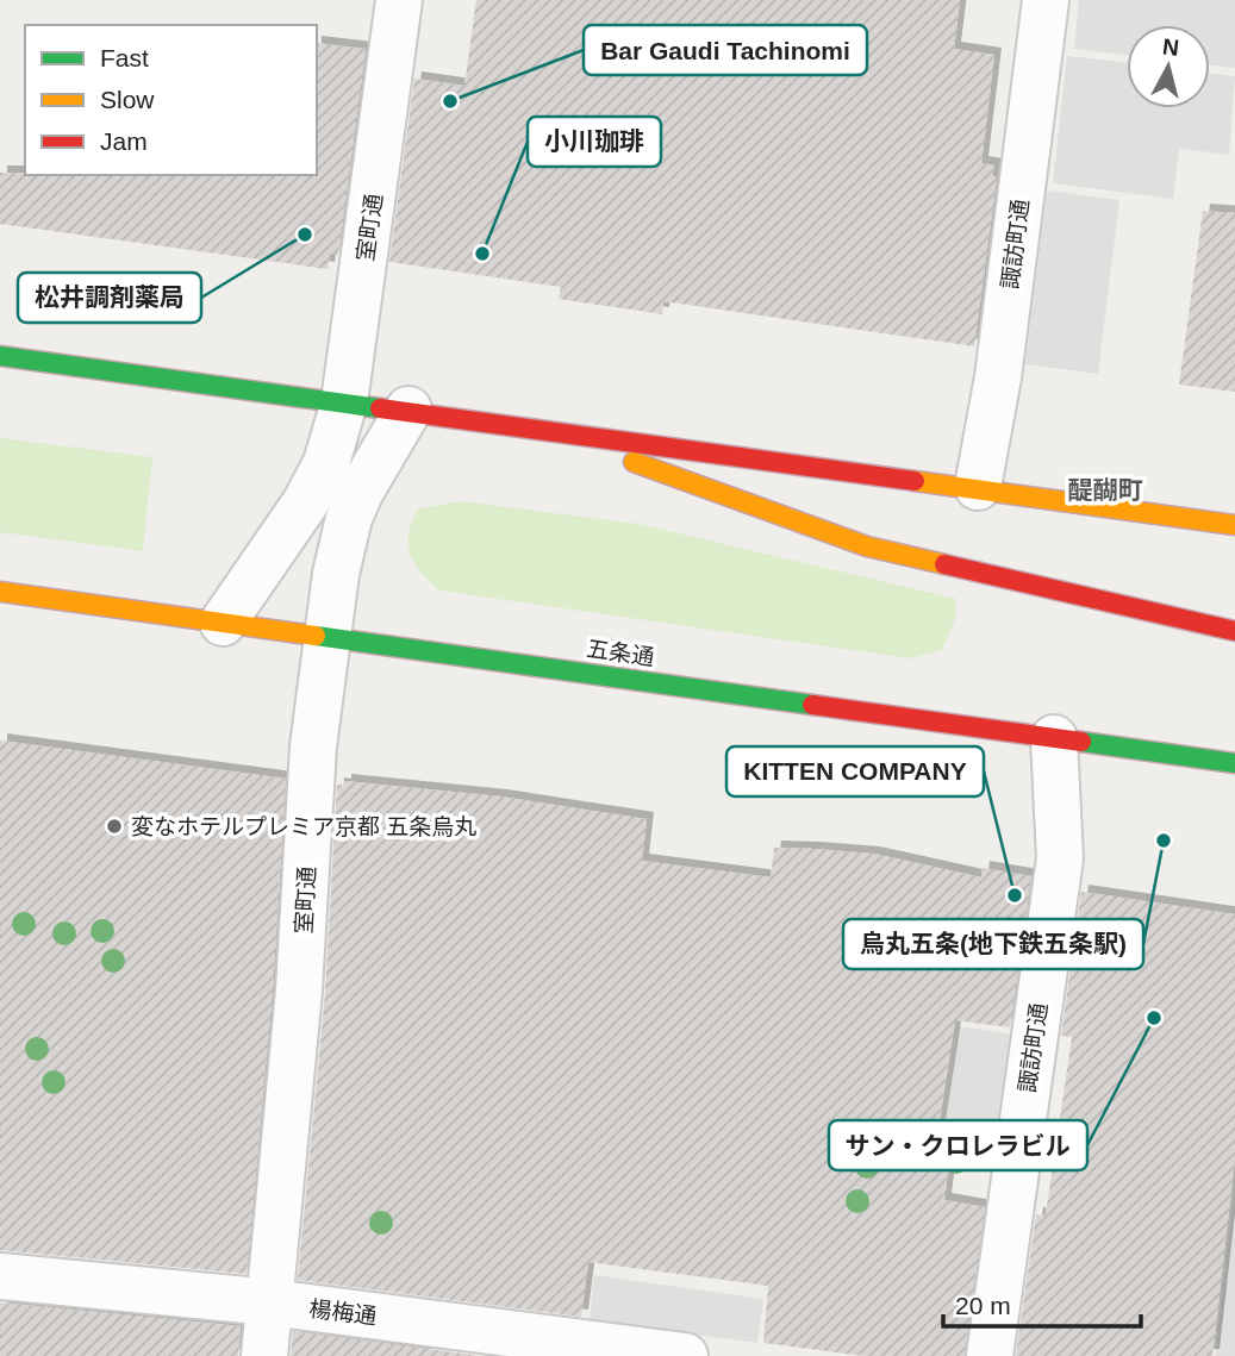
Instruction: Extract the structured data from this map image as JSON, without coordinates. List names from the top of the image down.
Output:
{
  "streets": {
    "highway": ["五条通"],
    "street": ["室町通", "諏訪町通", "楊梅通"]
  },
  "crossings": [
    ["室町通", "五条通"],
    ["室町通", "楊梅通"],
    ["諏訪町通", "五条通"]
  ],
  "districts": ["醍醐町"],
  "places": [
    "Bar Gaudi Tachinomi",
    "松井調剤薬局",
    "小川珈琲",
    "変なホテルプレミア京都 五条烏丸",
    "烏丸五条(地下鉄五条駅)",
    "KITTEN COMPANY",
    "サン・クロレラビル"
  ],
  "legend": ["Fast", "Slow", "Jam"],
  "scale_bar": "20 m",
  "north": "top"
}
